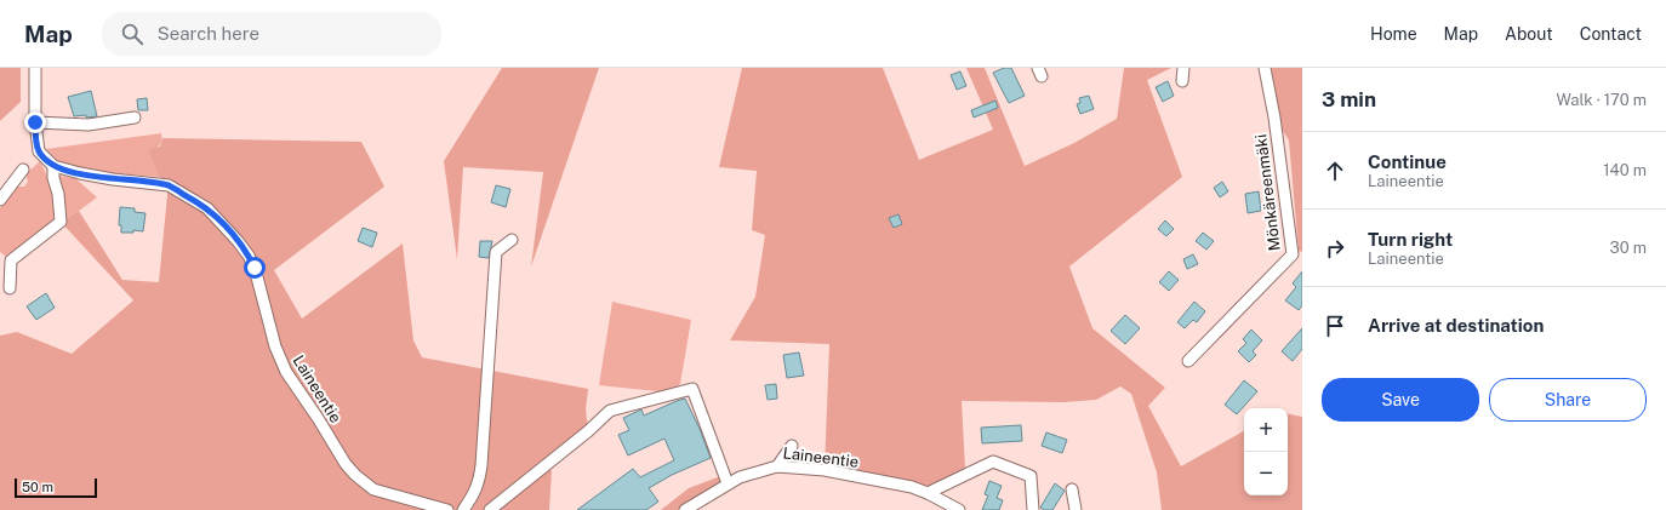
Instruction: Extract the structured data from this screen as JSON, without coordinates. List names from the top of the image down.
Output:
{
  "streets": {
    "street": ["Mönkäreenmäki", "Laineentie"]
  },
  "scale_bar": "50 m",
  "page": {
    "header": "Map",
    "search": "Search here",
    "nav": [
      "Home",
      "Map",
      "About",
      "Contact"
    ],
    "heading": ["3 min", "Walk · 170 m"],
    "list": [
      ["Continue", "Laineentie", "140 m"],
      ["Turn right", "Laineentie", "30 m"],
      "Arrive at destination"
    ],
    "buttons": ["Save", "Share"],
    "map_buttons": ["+", "−"],
    "scale": "50 m"
  }
}
